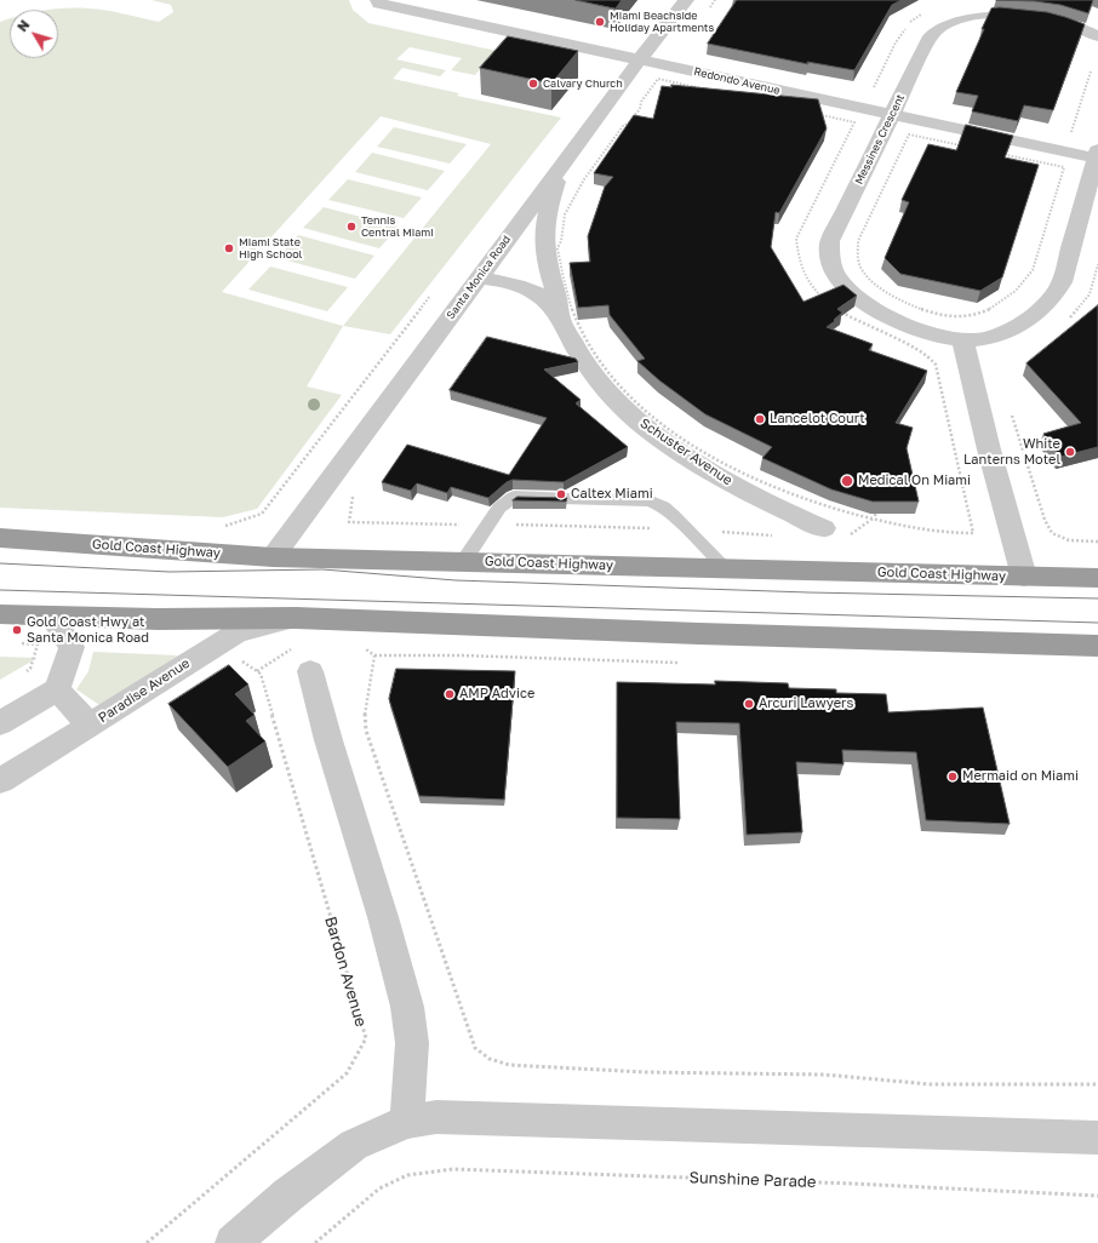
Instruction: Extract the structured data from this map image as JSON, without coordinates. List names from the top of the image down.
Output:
{
  "streets": {
    "highway": ["Gold Coast Highway"],
    "street": [
      "Redondo Avenue",
      "Messines Crescent",
      "Santa Monica Road",
      "Schuster Avenue",
      "Paradise Avenue"
    ],
    "path": ["Bardon Avenue", "Sunshine Parade"]
  },
  "crossings": [
    ["Redondo Avenue", "Messines Crescent"],
    ["Redondo Avenue", "Santa Monica Road"],
    ["Santa Monica Road", "Schuster Avenue"],
    ["Santa Monica Road", "Gold Coast Highway"]
  ],
  "places": [
    "Miami Beachside Holiday Apartments",
    "Calvary Church",
    "Tennis Central Miami",
    "Miami State High School",
    "Lancelot Court",
    "White Lanterns Motel",
    "Medical On Miami",
    "Caltex Miami",
    "Gold Coast Hwy at Santa Monica Road",
    "AMP Advice",
    "Arcuri Lawyers",
    "Mermaid on Miami"
  ],
  "north": "top left"
}
